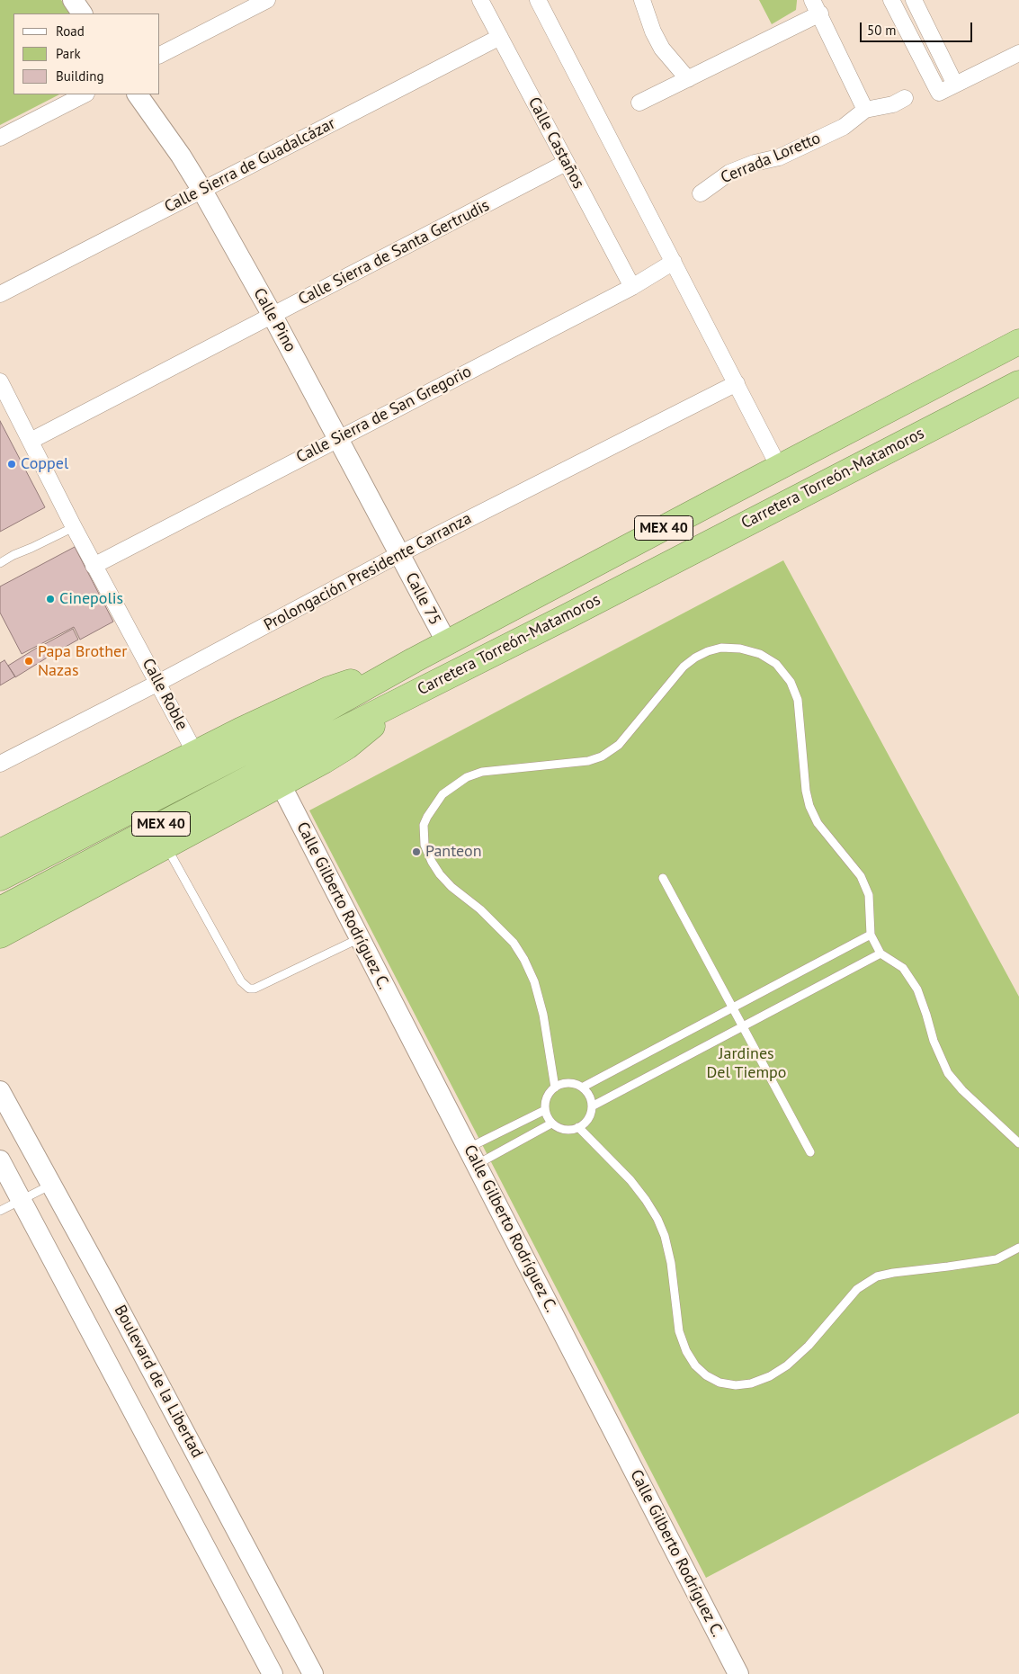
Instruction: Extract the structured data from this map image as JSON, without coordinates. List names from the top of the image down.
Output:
{
  "streets": {
    "highway": ["Carretera Torreón-Matamoros", "MEX 40"],
    "street": [
      "Calle Castaños",
      "Cerrada Loretto",
      "Calle Sierra de Guadalcázar",
      "Calle Sierra de Santa Gertrudis",
      "Calle Pino",
      "Calle Sierra de San Gregorio",
      "Prolongación Presidente Carranza",
      "Calle 75",
      "Calle Roble",
      "Calle Gilberto Rodríguez C.",
      "Boulevard de la Libertad"
    ]
  },
  "crossings": [
    ["Calle Castaños", "Calle Sierra de Guadalcázar"],
    ["Calle Castaños", "Calle Sierra de Santa Gertrudis"],
    ["Calle Castaños", "Calle Sierra de San Gregorio"],
    ["Calle Sierra de Guadalcázar", "Calle Pino"],
    ["Calle Sierra de Santa Gertrudis", "Calle Pino"],
    ["Calle Sierra de Santa Gertrudis", "Calle Roble"],
    ["Calle Pino", "Calle Sierra de San Gregorio"],
    ["Calle Pino", "Prolongación Presidente Carranza"],
    ["Calle Pino", "Calle 75"],
    ["Calle Sierra de San Gregorio", "Calle Roble"],
    ["MEX 40", "Calle 75"],
    ["Prolongación Presidente Carranza", "Calle 75"],
    ["Prolongación Presidente Carranza", "Calle Roble"]
  ],
  "parks": ["Jardines Del Tiempo"],
  "places": [
    "Coppel",
    "Cinepolis",
    "Papa Brother Nazas",
    "Panteon"
  ],
  "legend": ["Road", "Park", "Building"],
  "scale_bar": "50 m"
}
